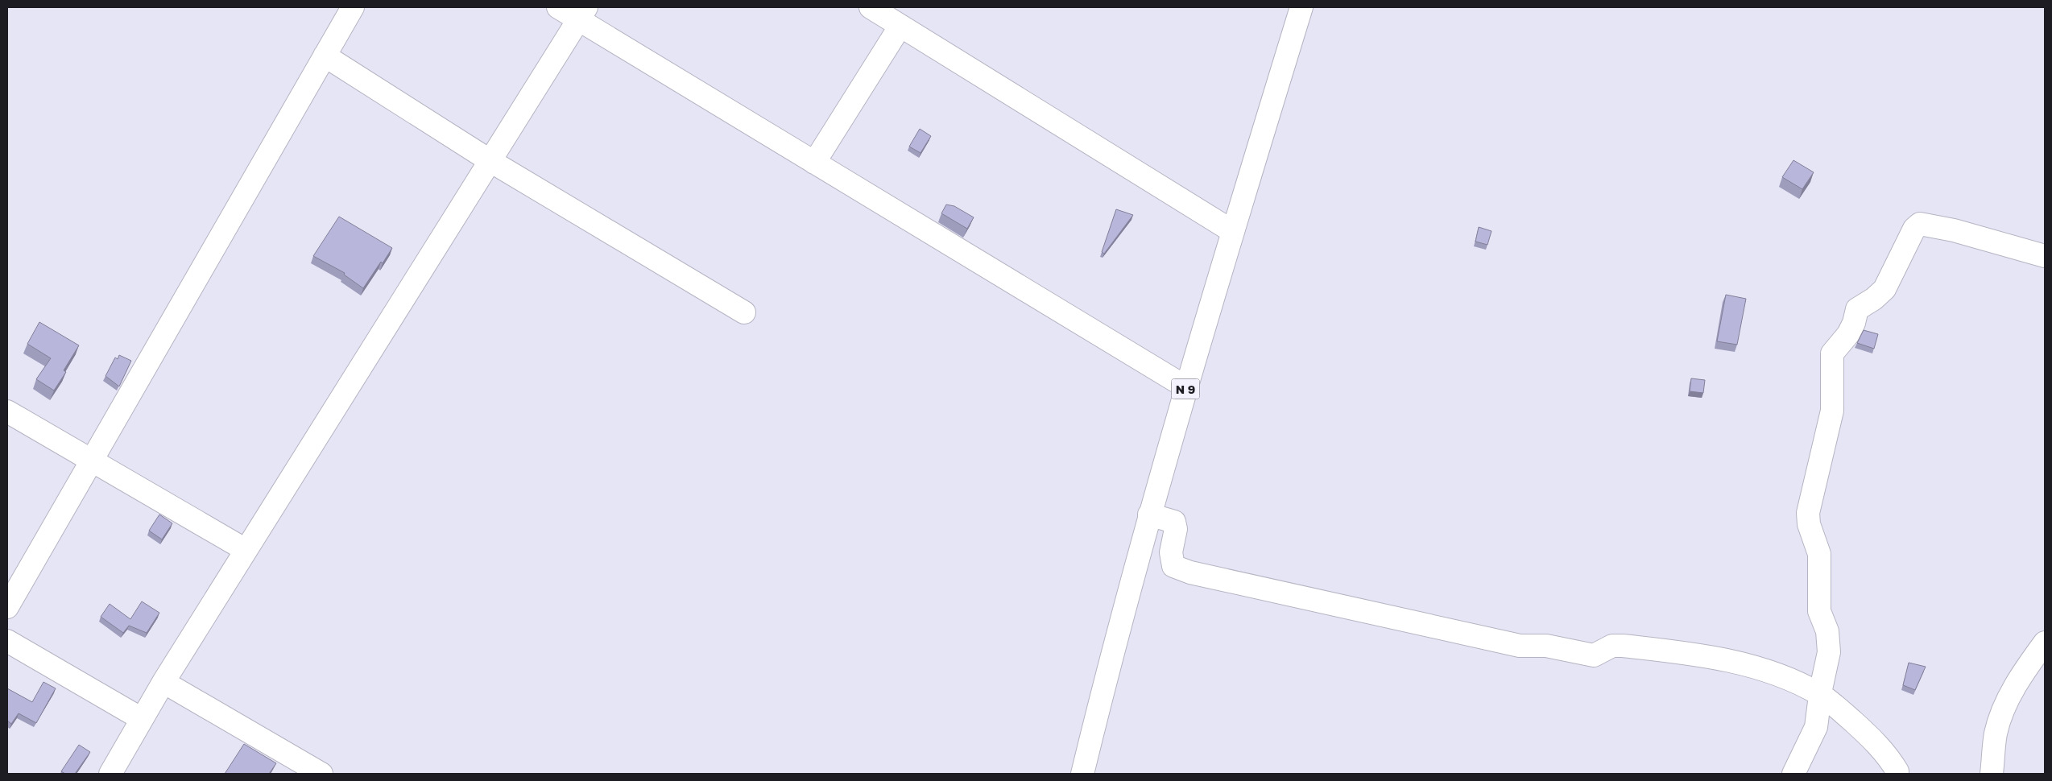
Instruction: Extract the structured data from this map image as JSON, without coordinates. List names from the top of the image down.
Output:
{
  "streets": {
    "street": ["N 9"]
  }
}
